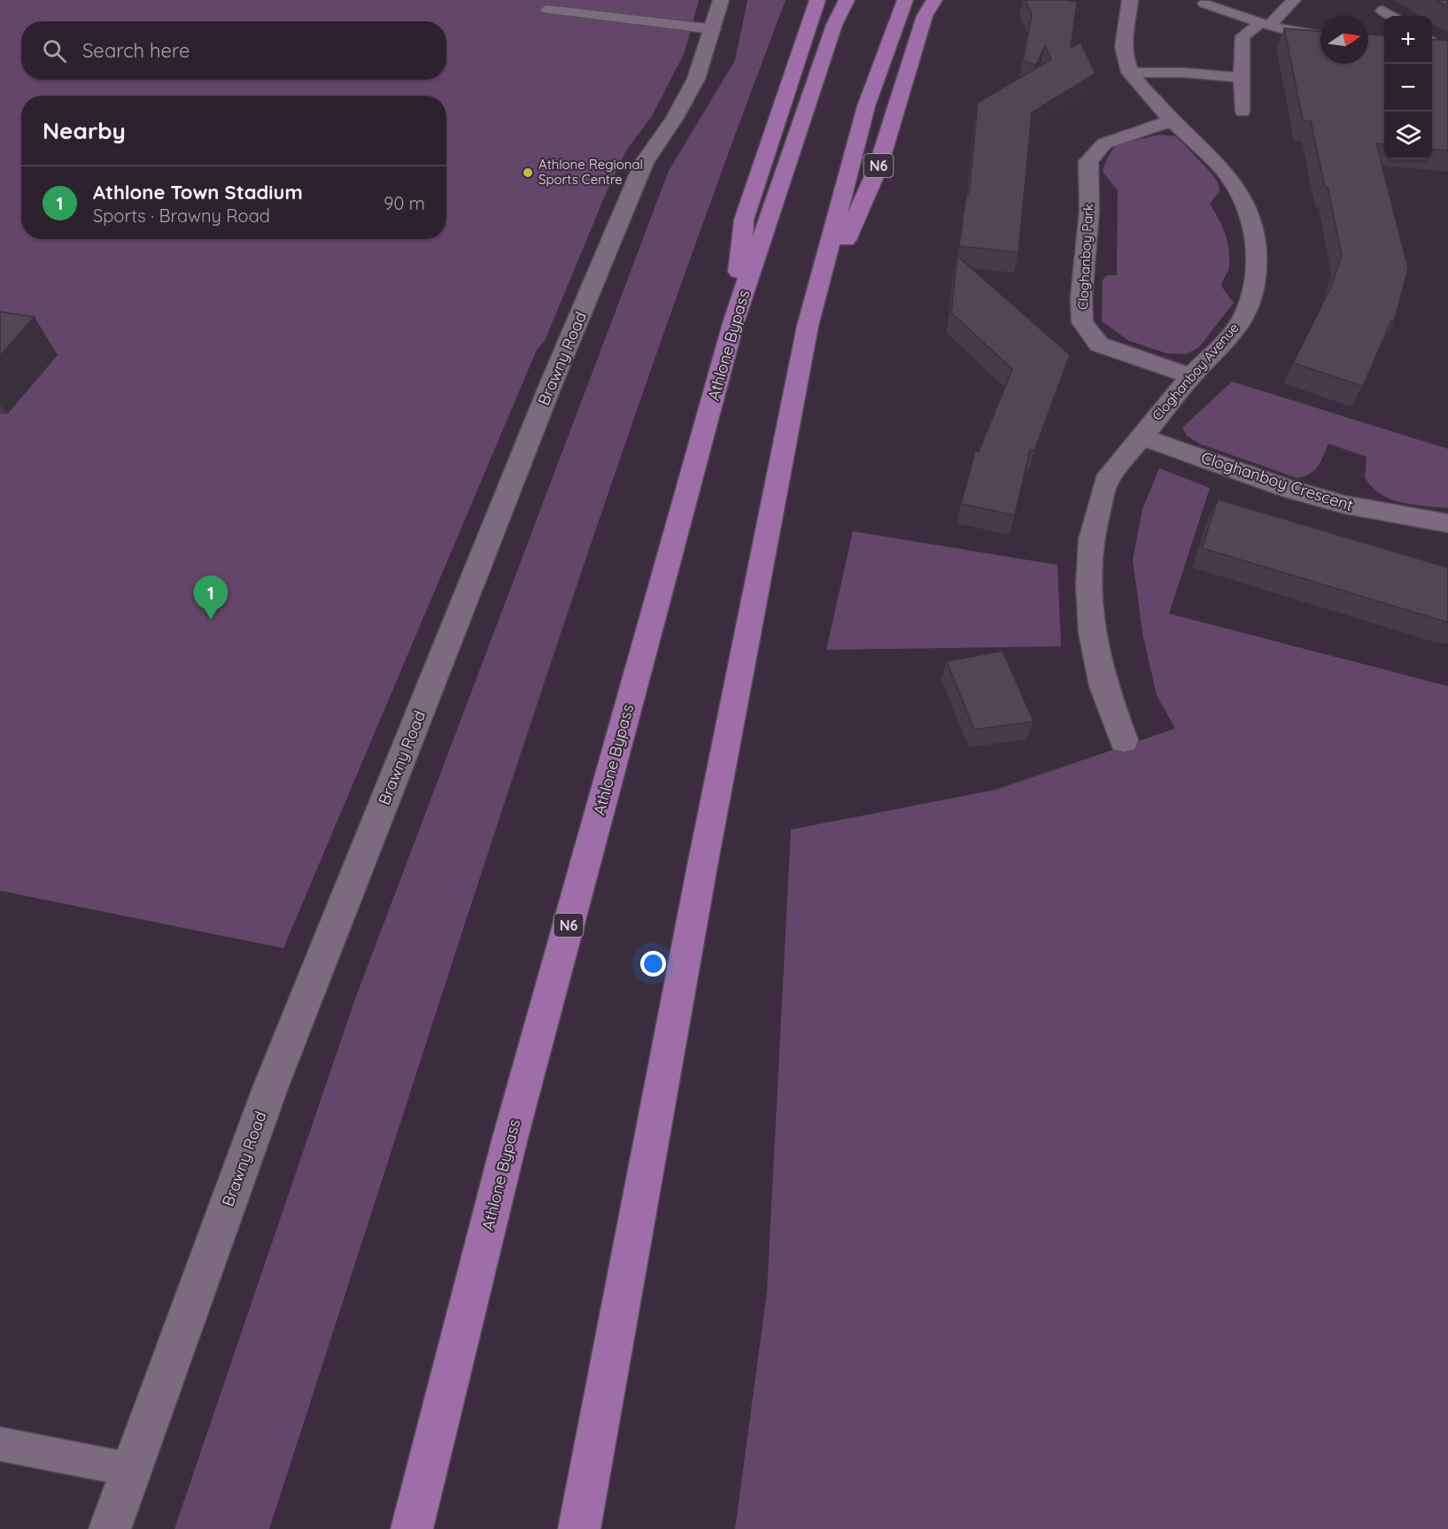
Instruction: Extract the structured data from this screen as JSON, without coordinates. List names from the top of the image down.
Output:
{
  "streets": {
    "highway": ["N6", "Athlone Bypass"],
    "street": [
      "Cloghanboy Park",
      "Brawny Road",
      "Cloghanboy Avenue",
      "Cloghanboy Crescent"
    ]
  },
  "crossings": [
    ["N6", "Athlone Bypass"],
    ["Cloghanboy Park", "Cloghanboy Avenue"],
    ["Cloghanboy Avenue", "Cloghanboy Crescent"]
  ],
  "places": ["Athlone Regional Sports Centre"],
  "north": "right",
  "page": {
    "map_buttons": ["+", "−"],
    "search": "Search here",
    "heading": "Nearby",
    "list": [
      {
        "mark": "1",
        "name": "Athlone Town Stadium",
        "note": "Sports · Brawny Road",
        "value": "90 m"
      }
    ],
    "pins": "1"
  }
}
